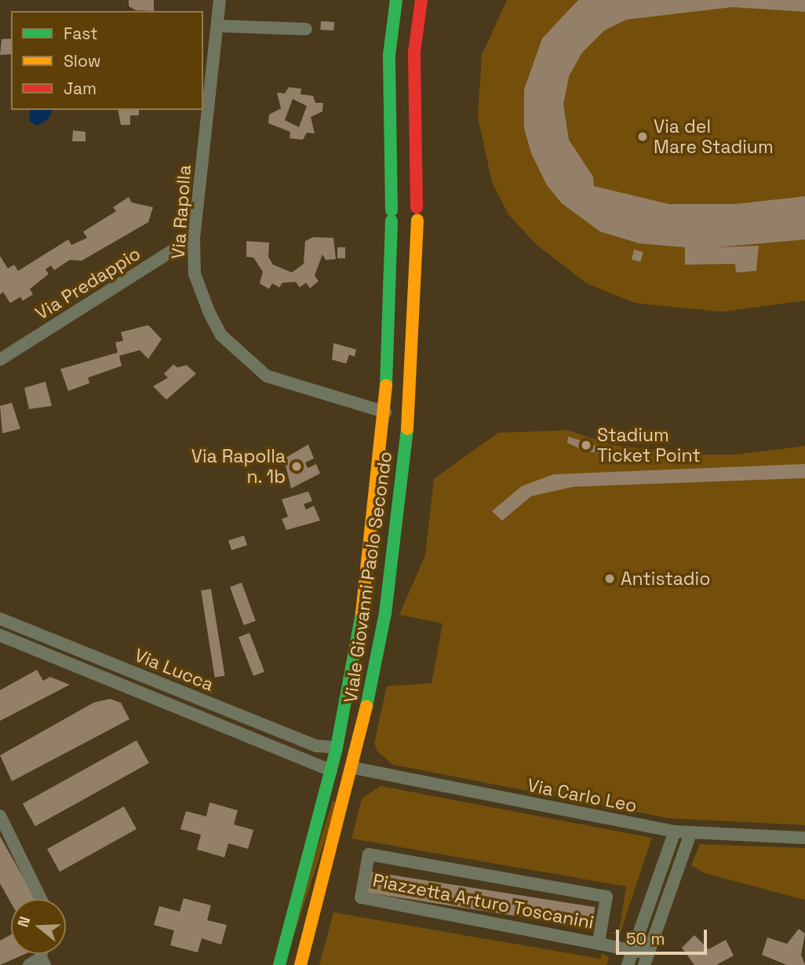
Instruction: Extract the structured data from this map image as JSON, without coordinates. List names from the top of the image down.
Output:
{
  "streets": {
    "main road": ["Viale Giovanni Paolo Secondo"],
    "street": [
      "Via Rapolla",
      "Via Predappio",
      "Via Lucca",
      "Via Carlo Leo",
      "Piazzetta Arturo Toscanini"
    ]
  },
  "crossings": [
    ["Via Rapolla", "Via Predappio"],
    ["Via Rapolla", "Viale Giovanni Paolo Secondo"],
    ["Viale Giovanni Paolo Secondo", "Via Lucca"],
    ["Viale Giovanni Paolo Secondo", "Via Carlo Leo"]
  ],
  "places": [
    "Via del Mare Stadium",
    "Stadium Ticket Point",
    "Via Rapolla n. 1b",
    "Antistadio"
  ],
  "legend": ["Fast", "Slow", "Jam"],
  "scale_bar": "50 m",
  "north": "left"
}
